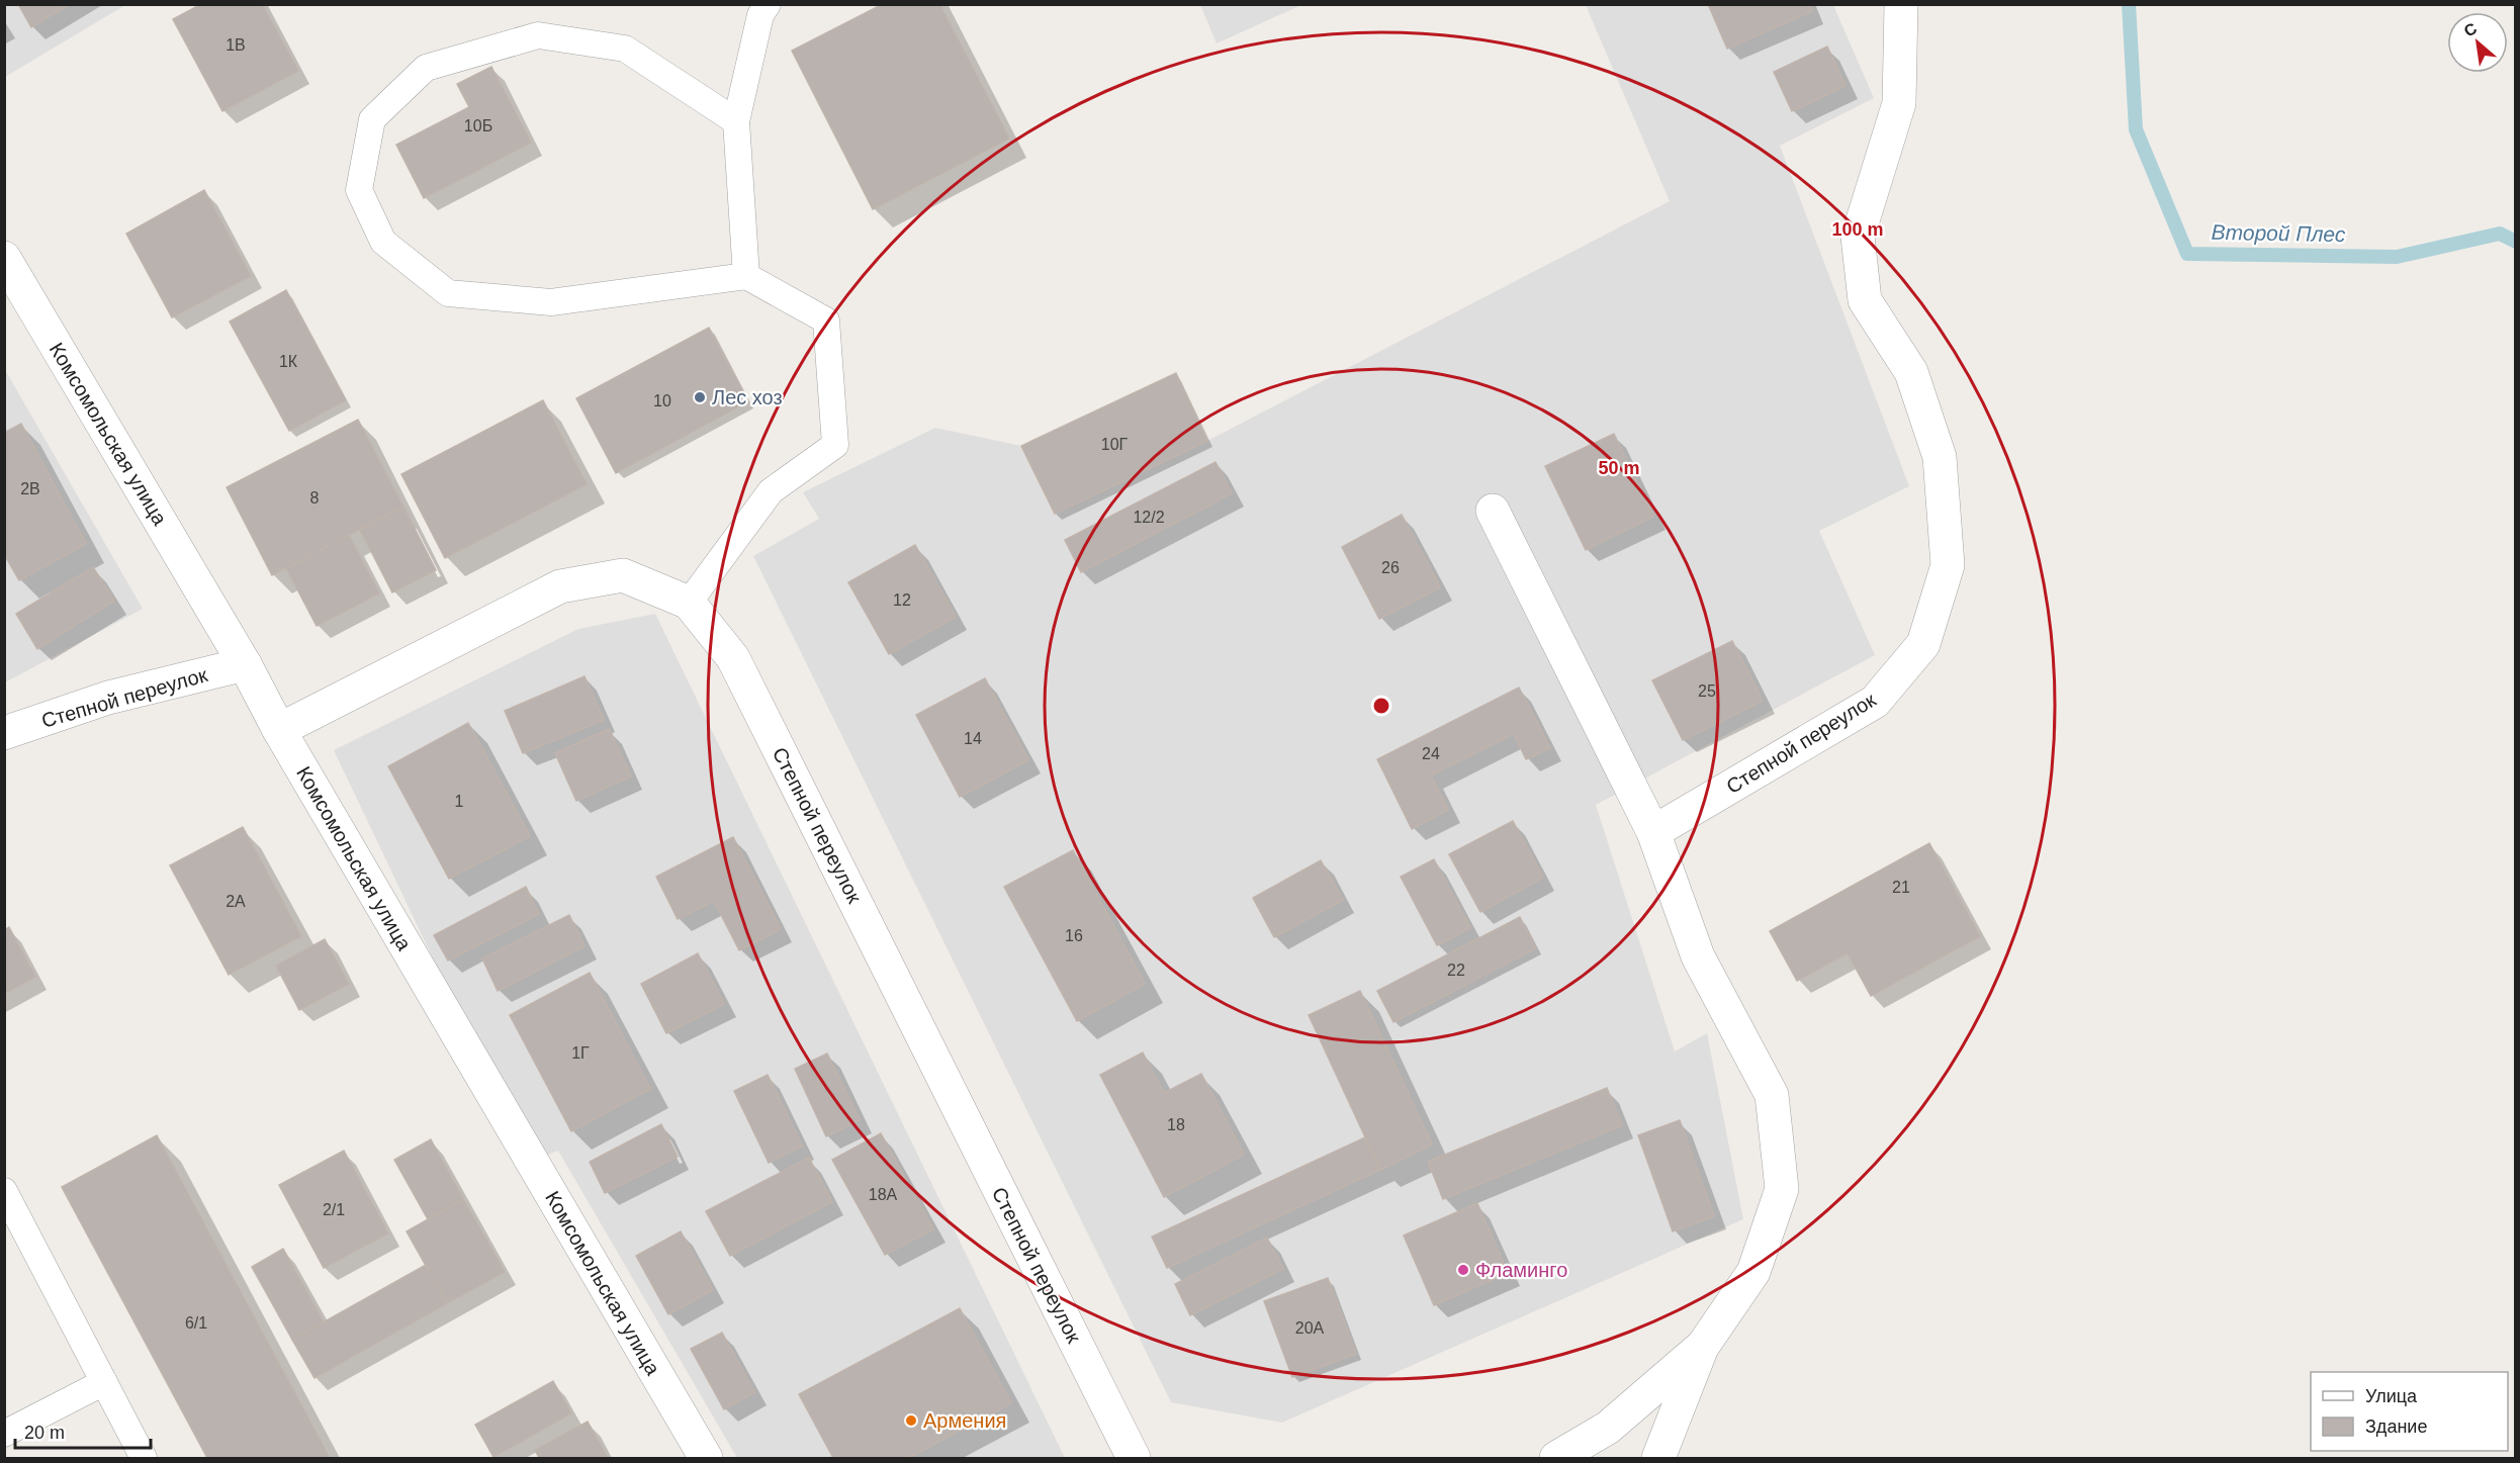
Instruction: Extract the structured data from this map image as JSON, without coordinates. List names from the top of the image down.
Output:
{
  "streets": {
    "street": ["Комсомольская улица", "Степной переулок"]
  },
  "crossings": [
    ["Комсомольская улица", "Степной переулок"]
  ],
  "water": ["Второй Плес"],
  "places": ["Лес хоз", "Фламинго", "Армения"],
  "house_numbers": [
    "1В",
    "10Б",
    "1К",
    "10",
    "10Г",
    "2В",
    "8",
    "12/2",
    "26",
    "12",
    "25",
    "14",
    "24",
    "1",
    "21",
    "2А",
    "16",
    "22",
    "1Г",
    "18",
    "18А",
    "2/1",
    "6/1",
    "20А"
  ],
  "legend": ["Улица", "Здание"],
  "scale_bar": "20 m",
  "north": "top left",
  "rings": ["100 m", "50 m"]
}
